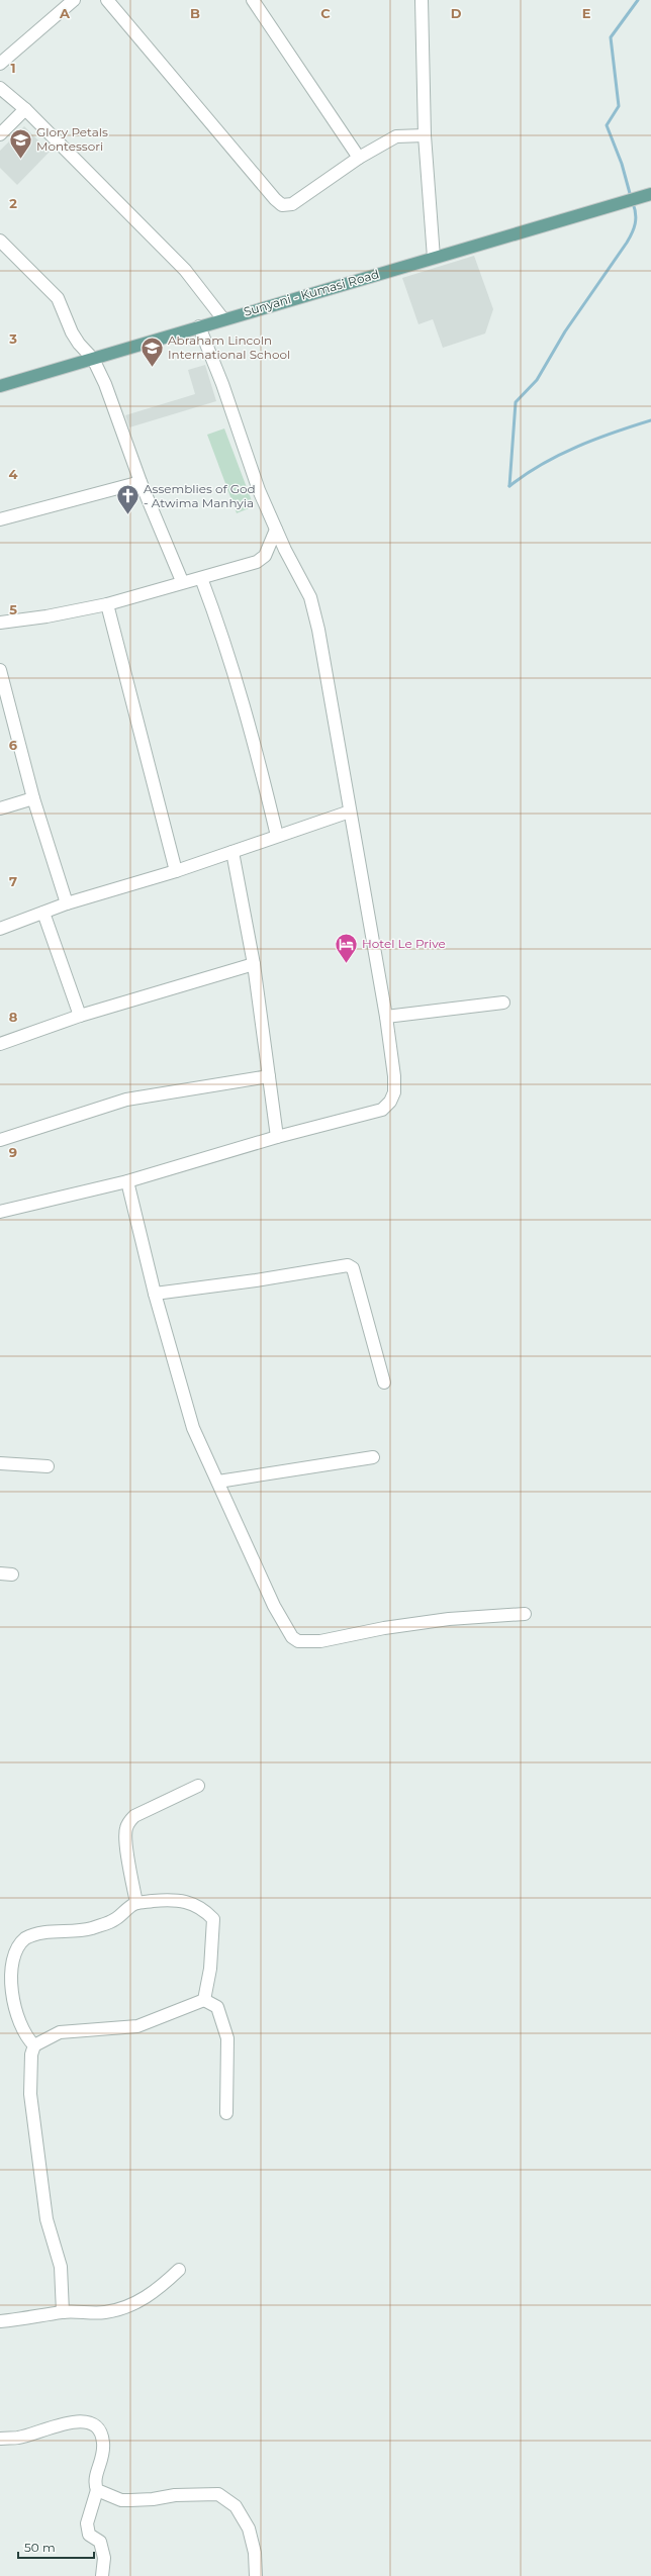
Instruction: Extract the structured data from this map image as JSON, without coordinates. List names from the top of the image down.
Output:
{
  "streets": {
    "main road": ["Sunyani - Kumasi Road"]
  },
  "places": {
    "school or university": ["Glory Petals Montessori", "Abraham Lincoln International School"],
    "church": ["Assemblies of God - Atwima Manhyia"],
    "hotel": ["Hotel Le Prive"]
  },
  "scale_bar": "50 m",
  "grid": {
    "columns": [
      "A",
      "B",
      "C",
      "D",
      "E"
    ],
    "rows": [
      "1",
      "2",
      "3",
      "4",
      "5",
      "6",
      "7",
      "8",
      "9"
    ]
  }
}
